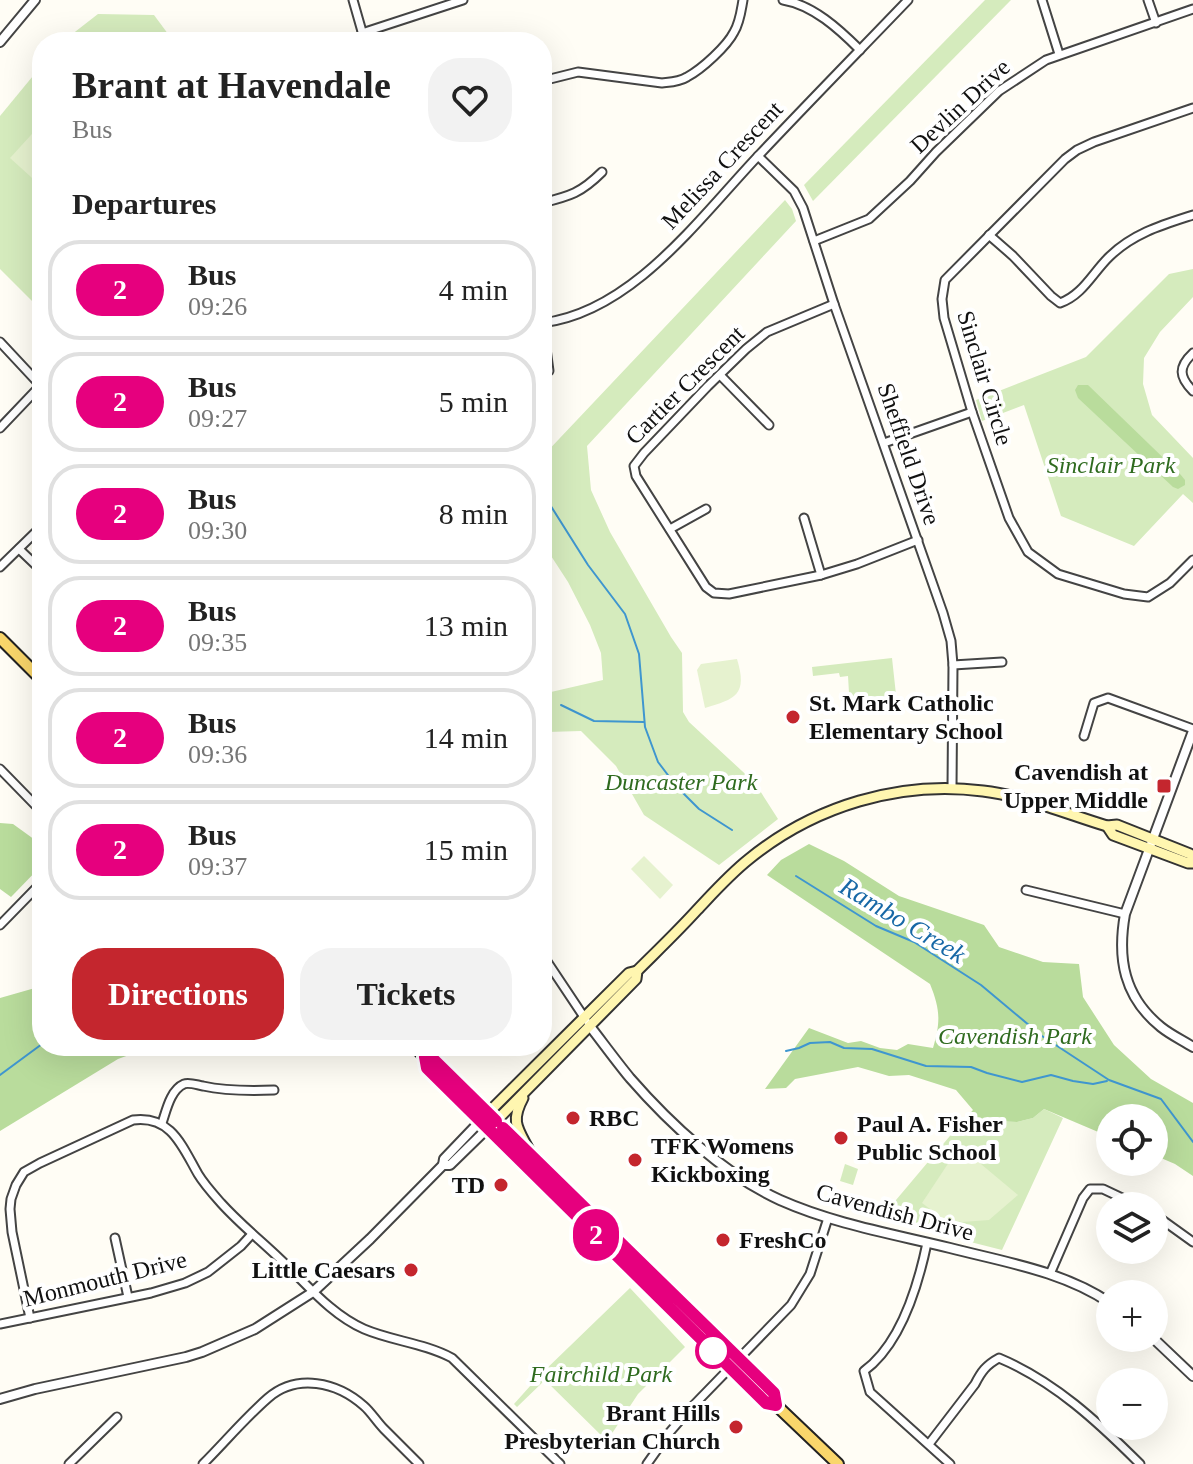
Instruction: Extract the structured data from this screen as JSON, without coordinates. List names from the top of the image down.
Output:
{
  "streets": {
    "street": [
      "Devlin Drive",
      "Melissa Crescent",
      "Sinclair Circle",
      "Cartier Crescent",
      "Sheffield Drive",
      "Cavendish Drive",
      "Monmouth Drive"
    ]
  },
  "crossings": [
    ["Devlin Drive", "Sheffield Drive"],
    ["Melissa Crescent", "Sheffield Drive"],
    ["Cartier Crescent", "Sheffield Drive"]
  ],
  "water": ["Rambo Creek"],
  "parks": [
    "Sinclair Park",
    "Duncaster Park",
    "Cavendish Park",
    "Fairchild Park"
  ],
  "places": {
    "other": [
      "St. Mark Catholic Elementary School",
      "RBC",
      "Paul A. Fisher Public School",
      "TFK Womens Kickboxing",
      "TD",
      "FreshCo",
      "Little Caesars",
      "Brant Hills Presbyterian Church"
    ],
    "transit": ["Cavendish at Upper Middle"]
  },
  "lines": ["bus line 2"],
  "page": {
    "on_map": "2",
    "heading": [
      ["Brant at Havendale", "Bus"],
      "Departures"
    ],
    "list": [
      {
        "mark": "2",
        "name": "Bus",
        "note": "09:26",
        "value": "4 min"
      },
      {
        "mark": "2",
        "name": "Bus",
        "note": "09:27",
        "value": "5 min"
      },
      {
        "mark": "2",
        "name": "Bus",
        "note": "09:30",
        "value": "8 min"
      },
      {
        "mark": "2",
        "name": "Bus",
        "note": "09:35",
        "value": "13 min"
      },
      {
        "mark": "2",
        "name": "Bus",
        "note": "09:36",
        "value": "14 min"
      },
      {
        "mark": "2",
        "name": "Bus",
        "note": "09:37",
        "value": "15 min"
      }
    ],
    "buttons": ["Directions", "Tickets"],
    "map_buttons": ["+", "−"]
  }
}
